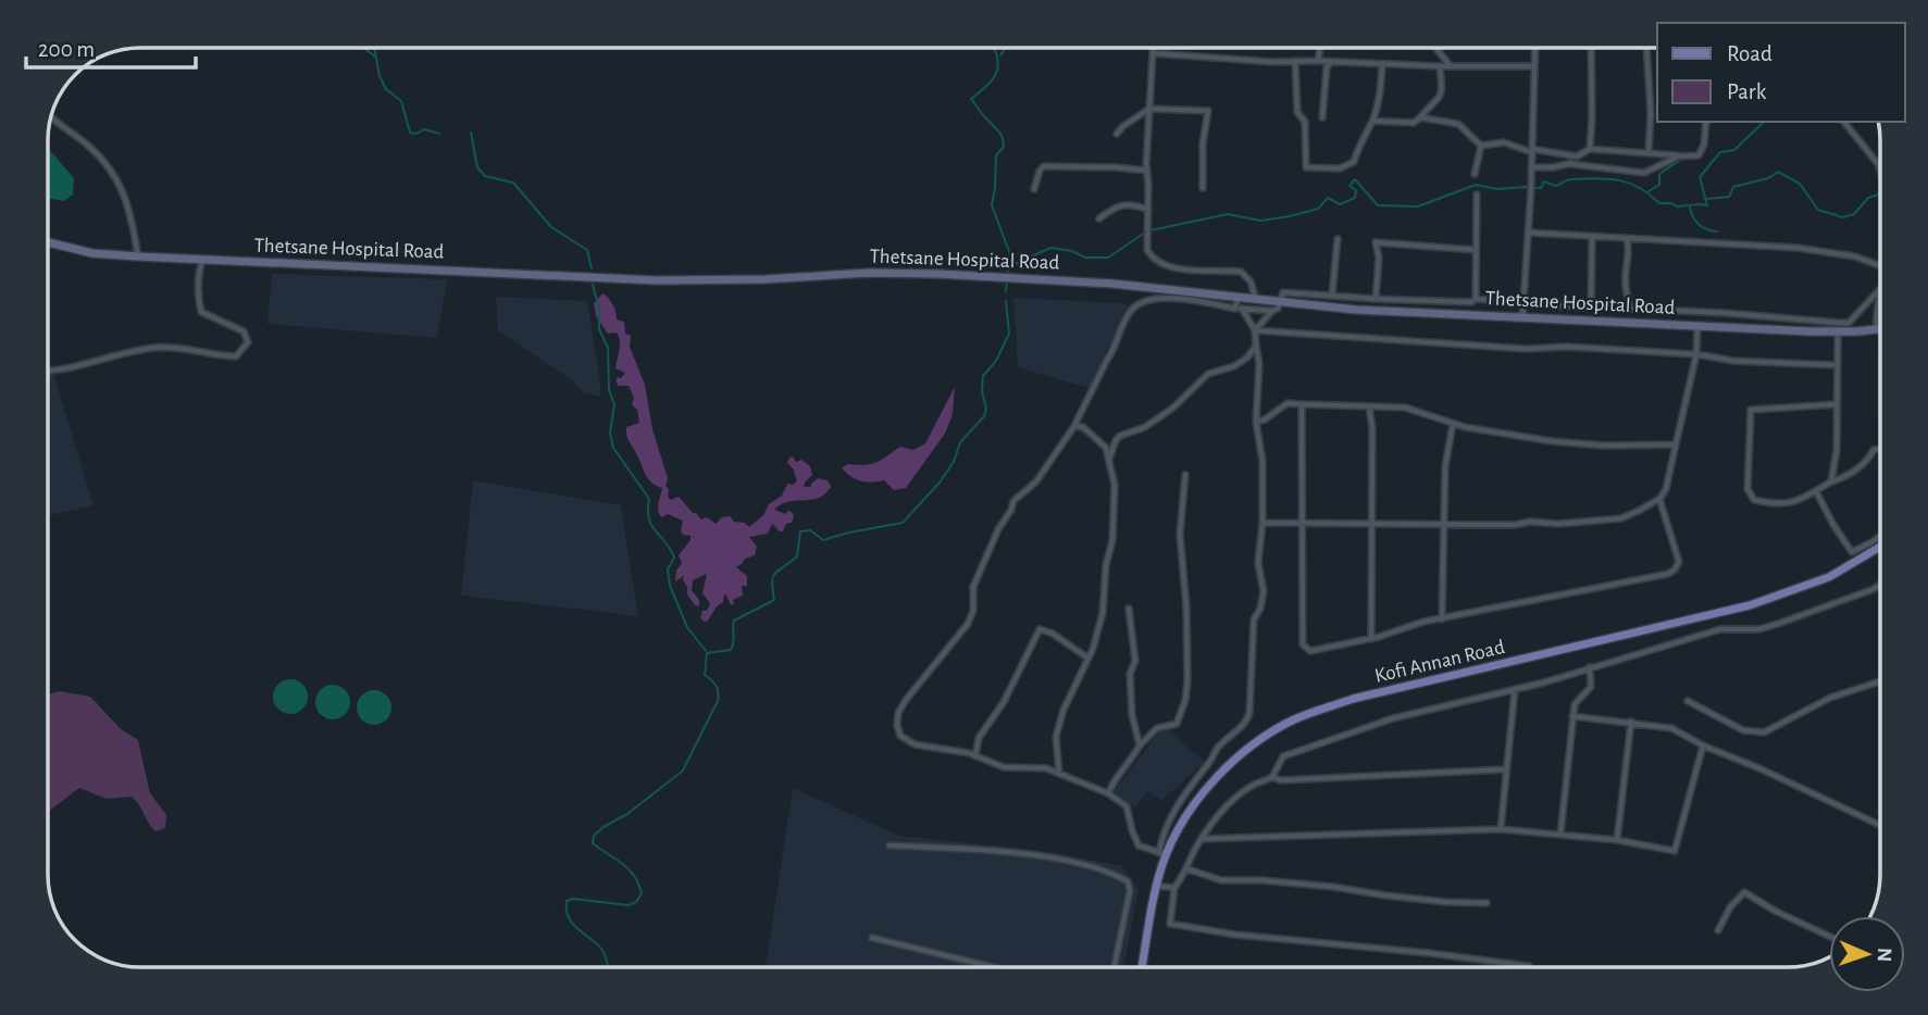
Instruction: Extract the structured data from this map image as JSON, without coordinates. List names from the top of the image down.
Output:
{
  "streets": {
    "main road": ["Thetsane Hospital Road", "Kofi Annan Road"]
  },
  "legend": ["Road", "Park"],
  "scale_bar": "200 m",
  "north": "right"
}
